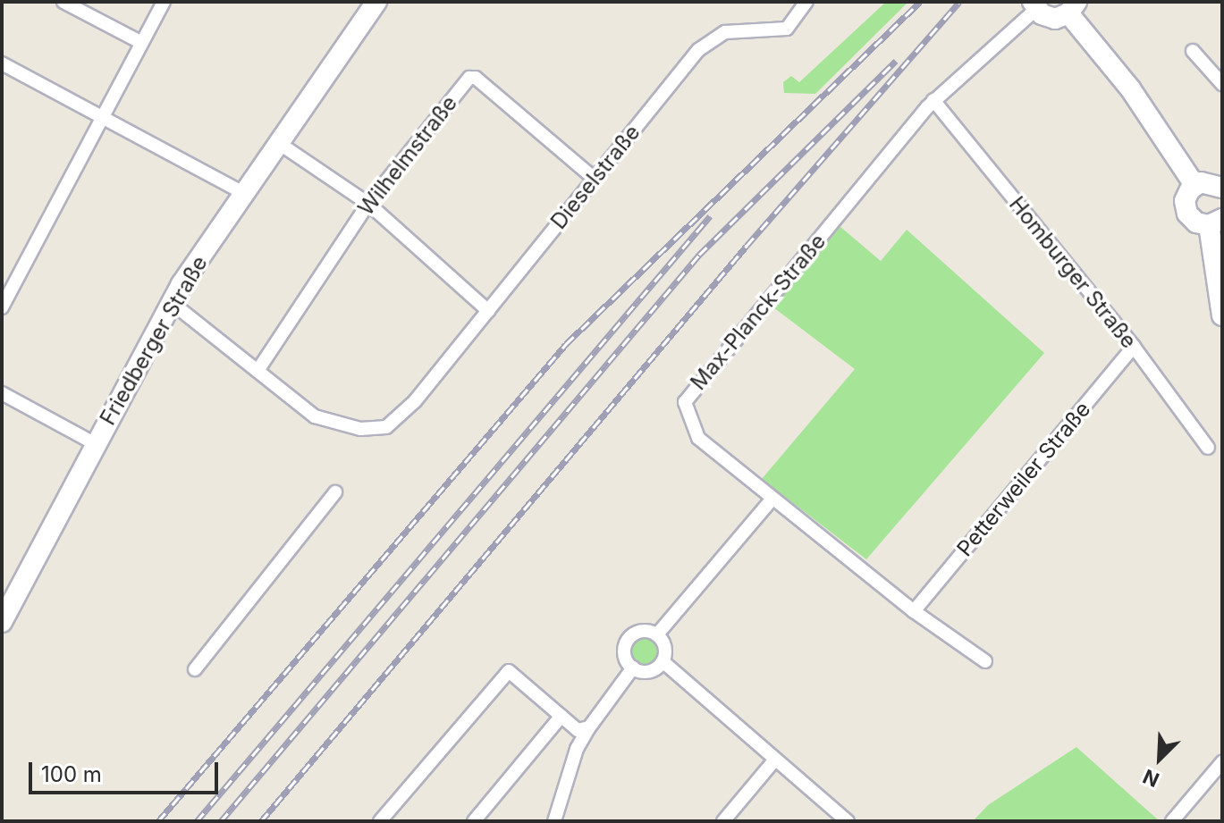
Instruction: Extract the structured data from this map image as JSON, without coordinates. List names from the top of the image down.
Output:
{
  "streets": {
    "main road": ["Friedberger Straße"],
    "street": [
      "Wilhelmstraße",
      "Dieselstraße",
      "Homburger Straße",
      "Max-Planck-Straße",
      "Petterweiler Straße"
    ]
  },
  "crossings": [
    ["Wilhelmstraße", "Dieselstraße"],
    ["Dieselstraße", "Friedberger Straße"],
    ["Homburger Straße", "Max-Planck-Straße"],
    ["Homburger Straße", "Petterweiler Straße"],
    ["Max-Planck-Straße", "Petterweiler Straße"]
  ],
  "scale_bar": "100 m",
  "north": "bottom left"
}
